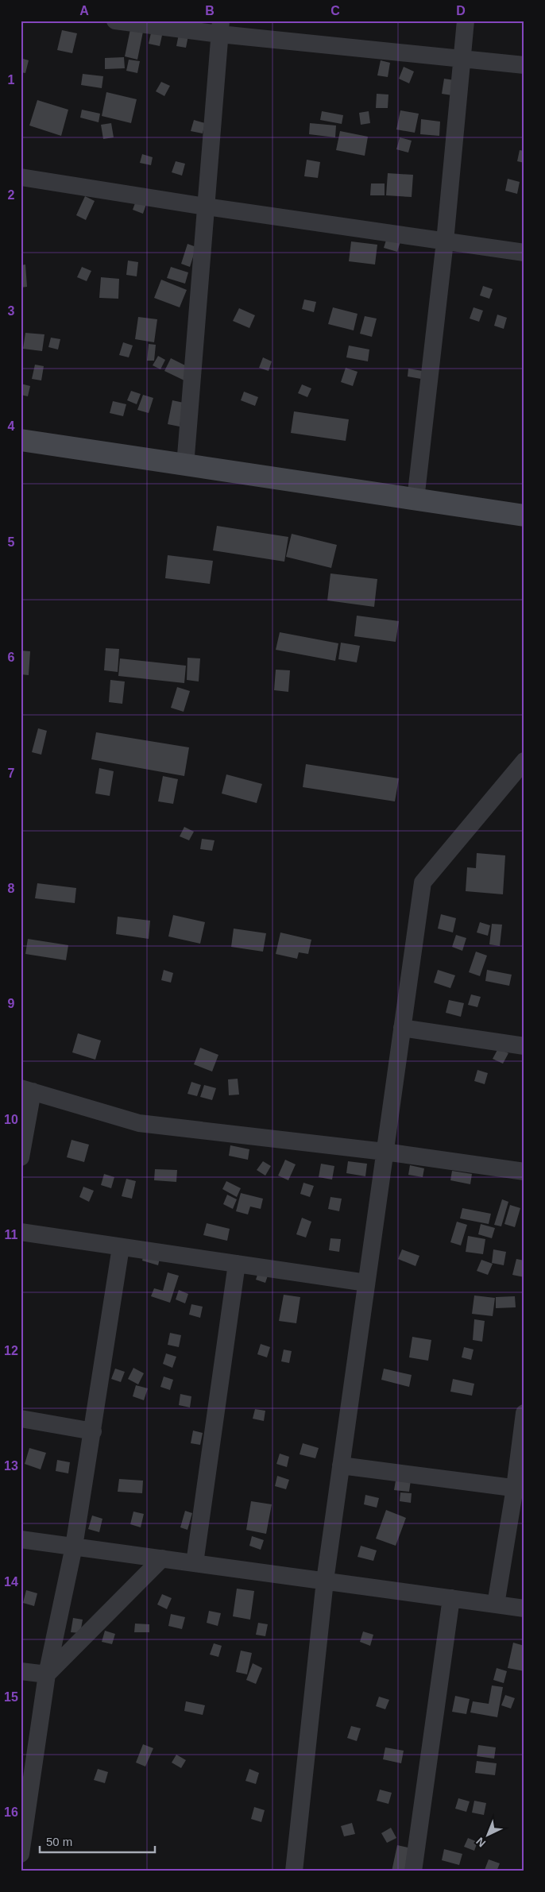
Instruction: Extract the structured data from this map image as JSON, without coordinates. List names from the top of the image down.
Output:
{
  "scale_bar": "50 m",
  "north": "bottom left",
  "grid": {
    "columns": [
      "A",
      "B",
      "C",
      "D"
    ],
    "rows": [
      "1",
      "2",
      "3",
      "4",
      "5",
      "6",
      "7",
      "8",
      "9",
      "10",
      "11",
      "12",
      "13",
      "14",
      "15",
      "16"
    ]
  }
}
